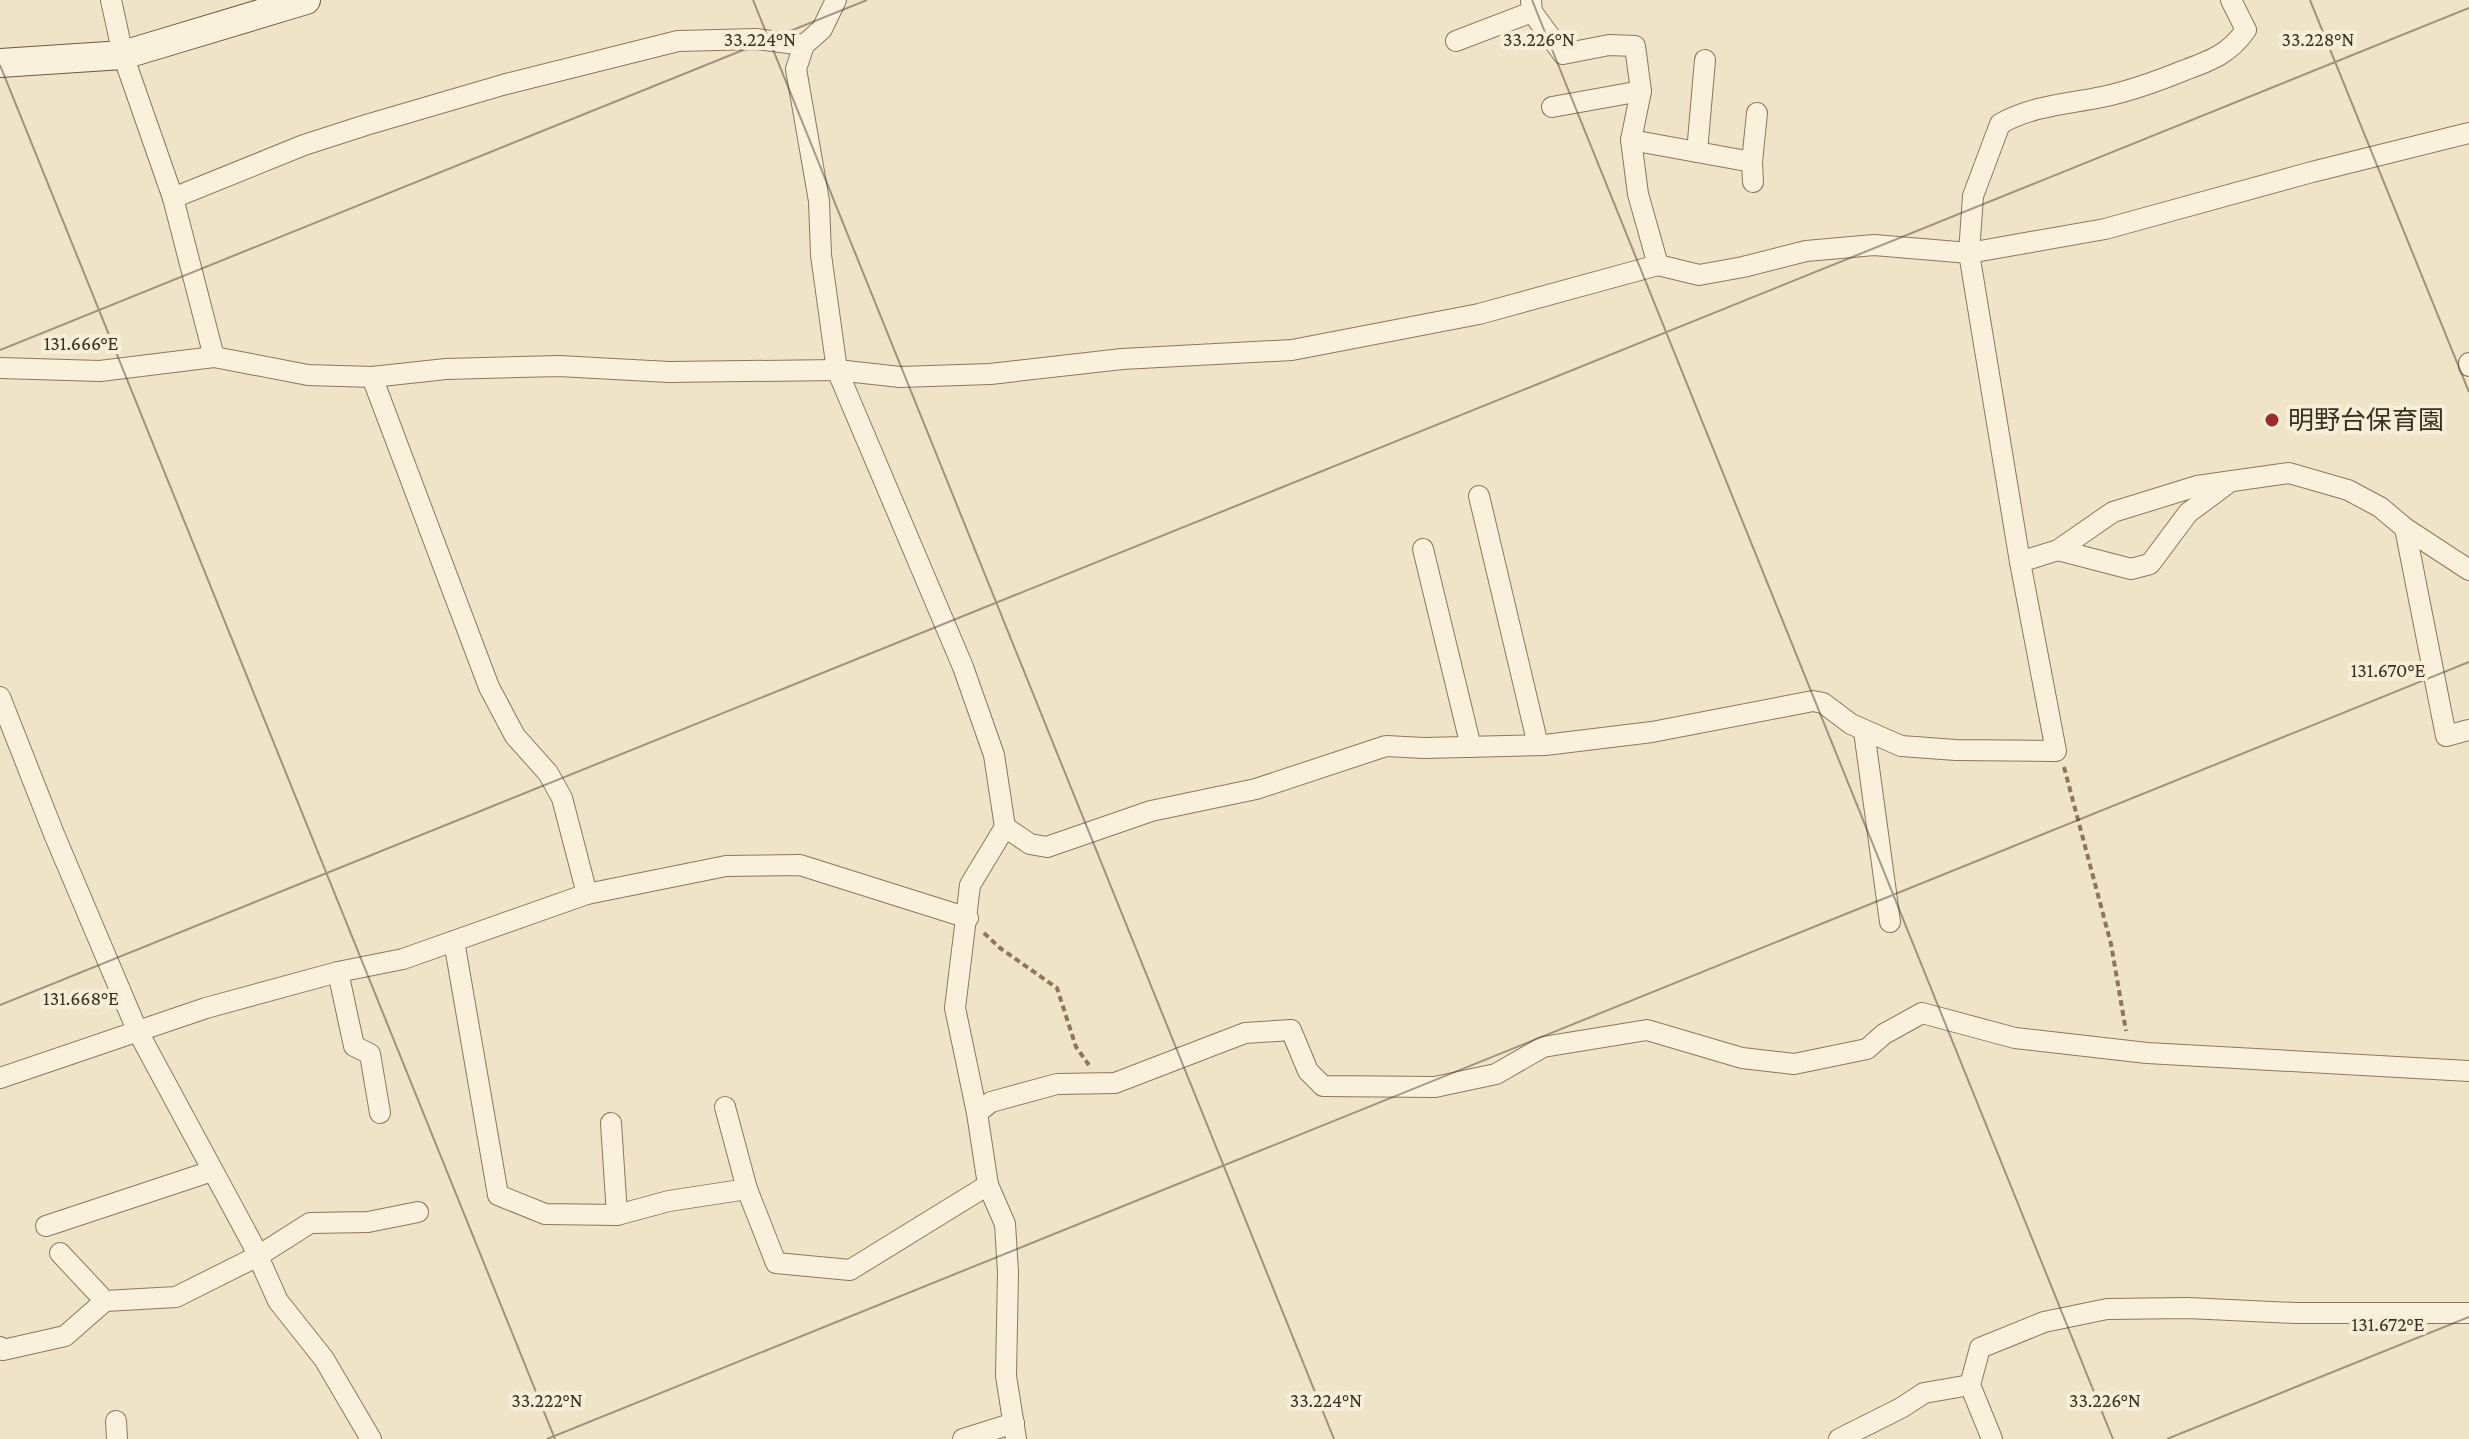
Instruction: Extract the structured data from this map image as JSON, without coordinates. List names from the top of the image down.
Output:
{
  "places": ["明野台保育園"],
  "coordinates": [
    "33.228°N",
    "33.224°N",
    "33.226°N",
    "131.666°E",
    "131.670°E",
    "131.668°E",
    "131.672°E",
    "33.222°N"
  ]
}
